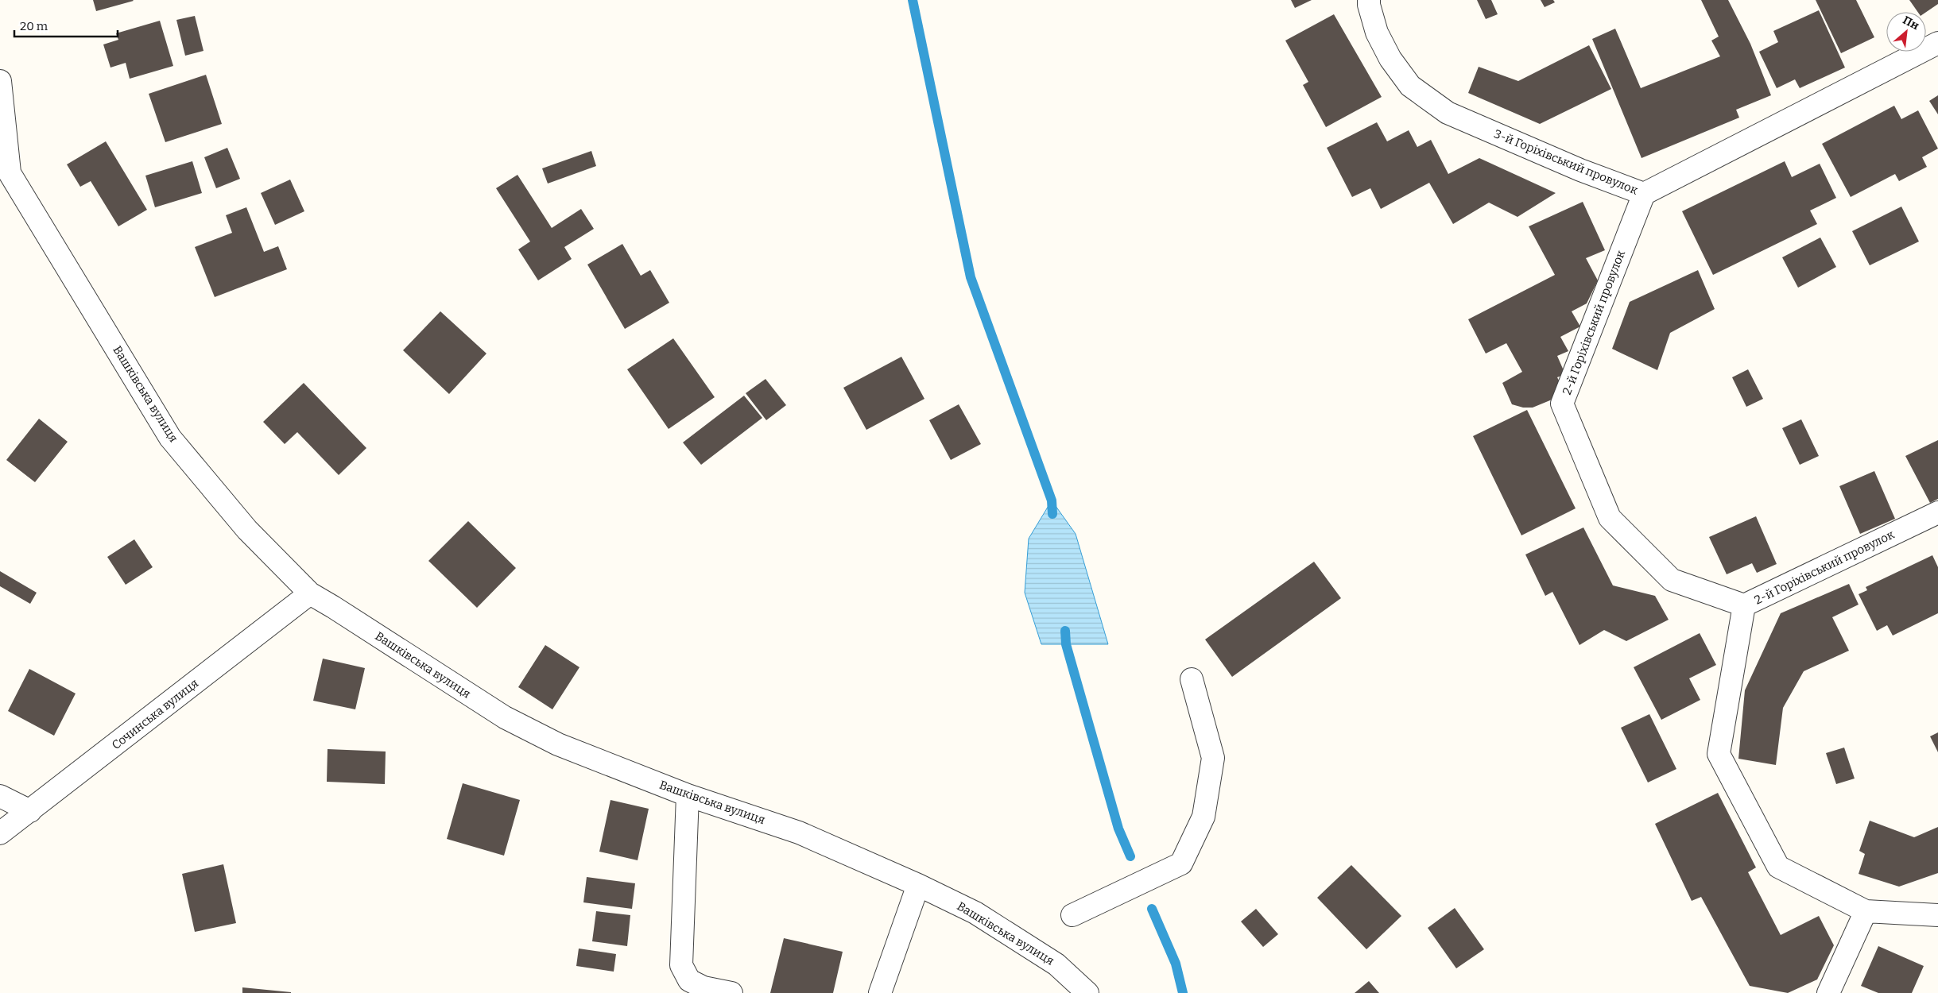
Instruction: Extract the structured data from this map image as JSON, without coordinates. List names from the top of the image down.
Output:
{
  "streets": {
    "street": [
      "3-й Горіхівський провулок",
      "2-й Горіхівський провулок",
      "Вашківська вулиця",
      "Сочинська вулиця"
    ]
  },
  "crossings": [
    ["3-й Горіхівський провулок", "2-й Горіхівський провулок"],
    ["Вашківська вулиця", "Сочинська вулиця"]
  ],
  "scale_bar": "20 m",
  "north": "top right"
}
